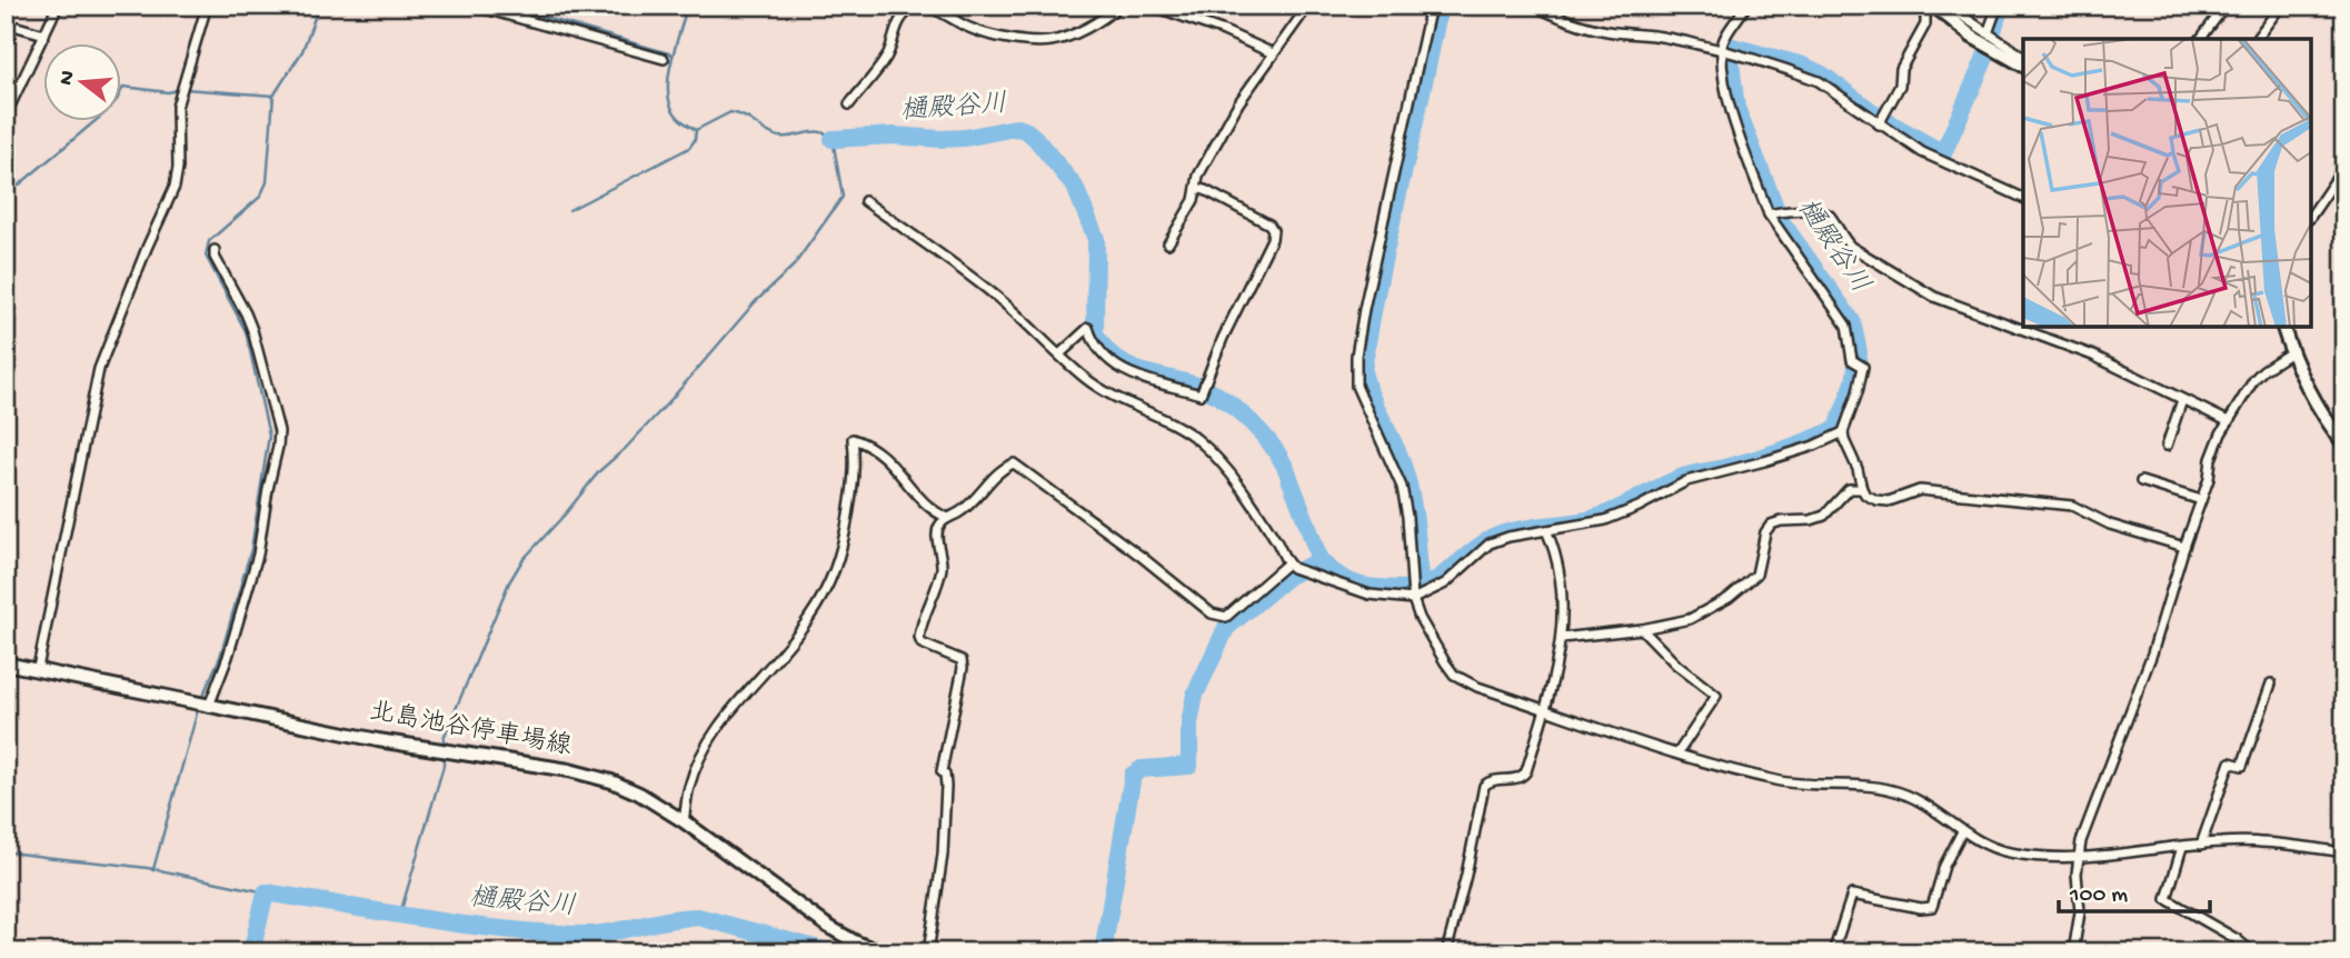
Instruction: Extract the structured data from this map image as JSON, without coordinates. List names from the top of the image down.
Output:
{
  "streets": {
    "main road": ["北島池谷停車場線"]
  },
  "water": ["樋殿谷川"],
  "scale_bar": "100 m",
  "north": "left"
}
